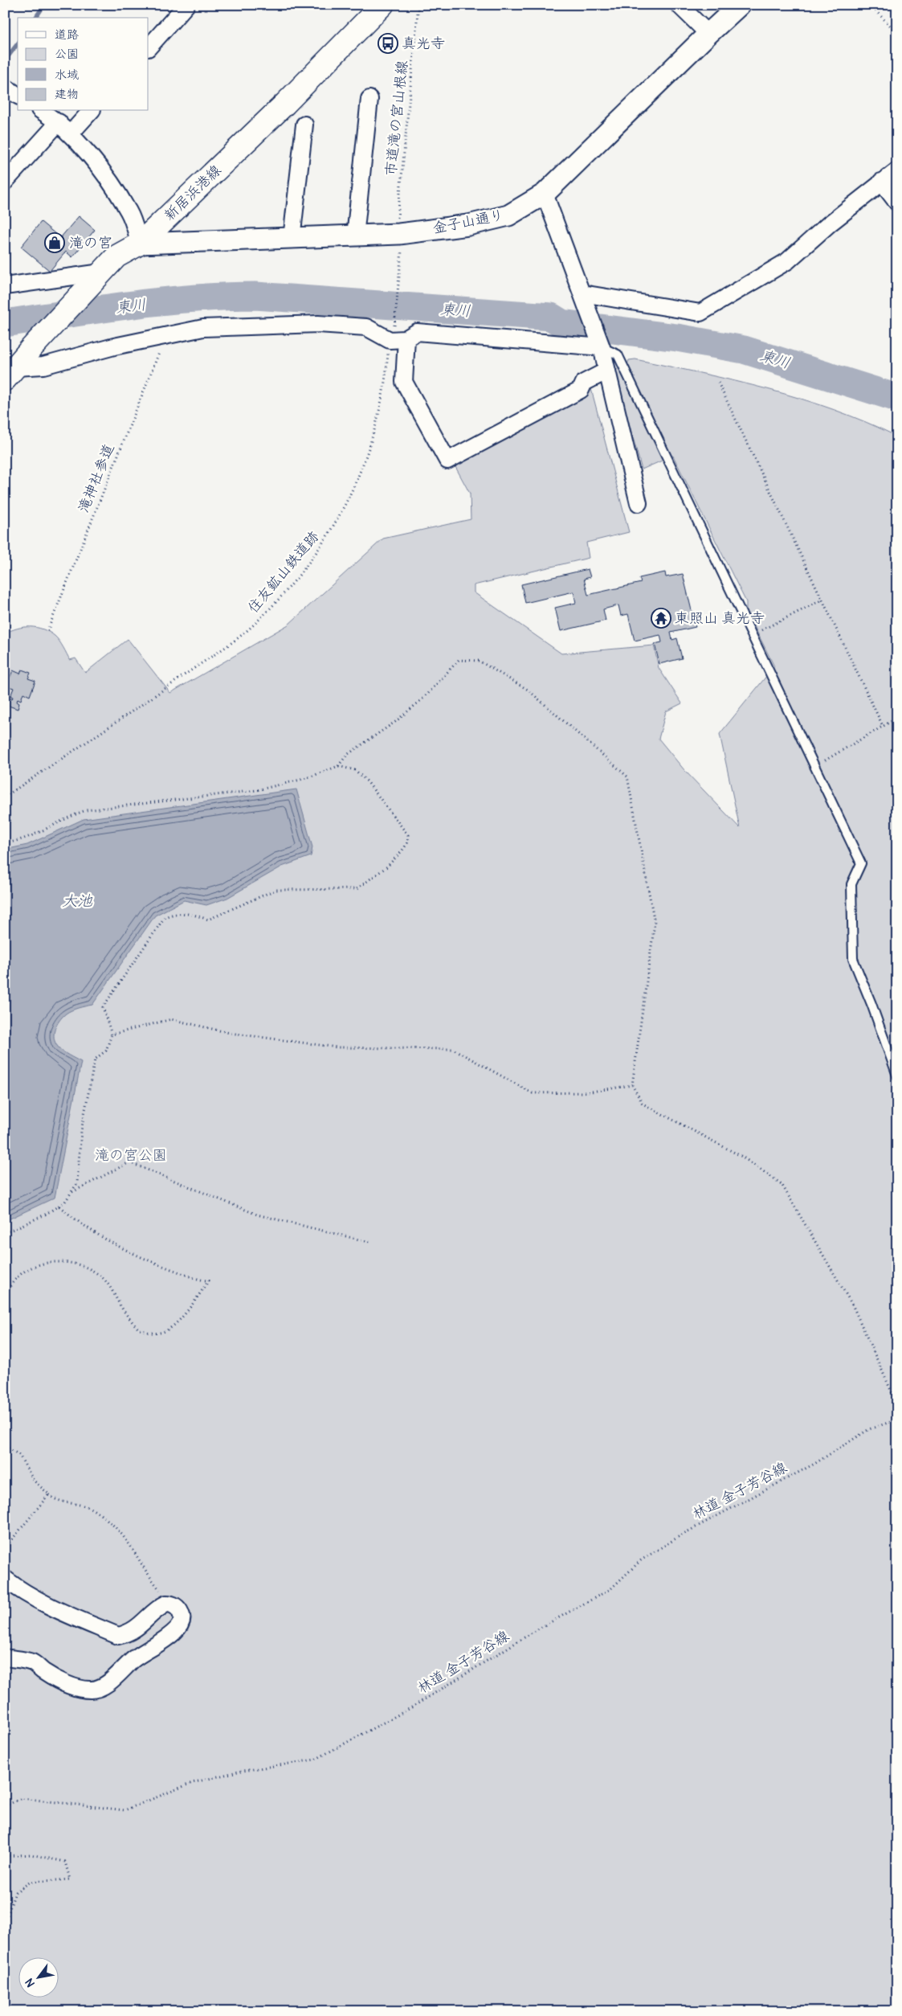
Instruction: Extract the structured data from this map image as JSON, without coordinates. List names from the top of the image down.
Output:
{
  "streets": {
    "main road": ["新居浜港線"],
    "street": ["金子山通り"],
    "path": [
      "市道滝の宮山根線",
      "滝神社参道",
      "住友鉱山鉄道跡",
      "林道 金子芳谷線"
    ]
  },
  "crossings": [
    ["市道滝の宮山根線", "金子山通り"],
    ["新居浜港線", "金子山通り"]
  ],
  "water": ["東川", "大池"],
  "parks": ["滝の宮公園"],
  "places": {
    "bus stop": ["真光寺"],
    "shop": ["滝の宮"],
    "temple": ["東照山 真光寺"]
  },
  "legend": [
    "道路",
    "公園",
    "水域",
    "建物"
  ],
  "north": "bottom left"
}
